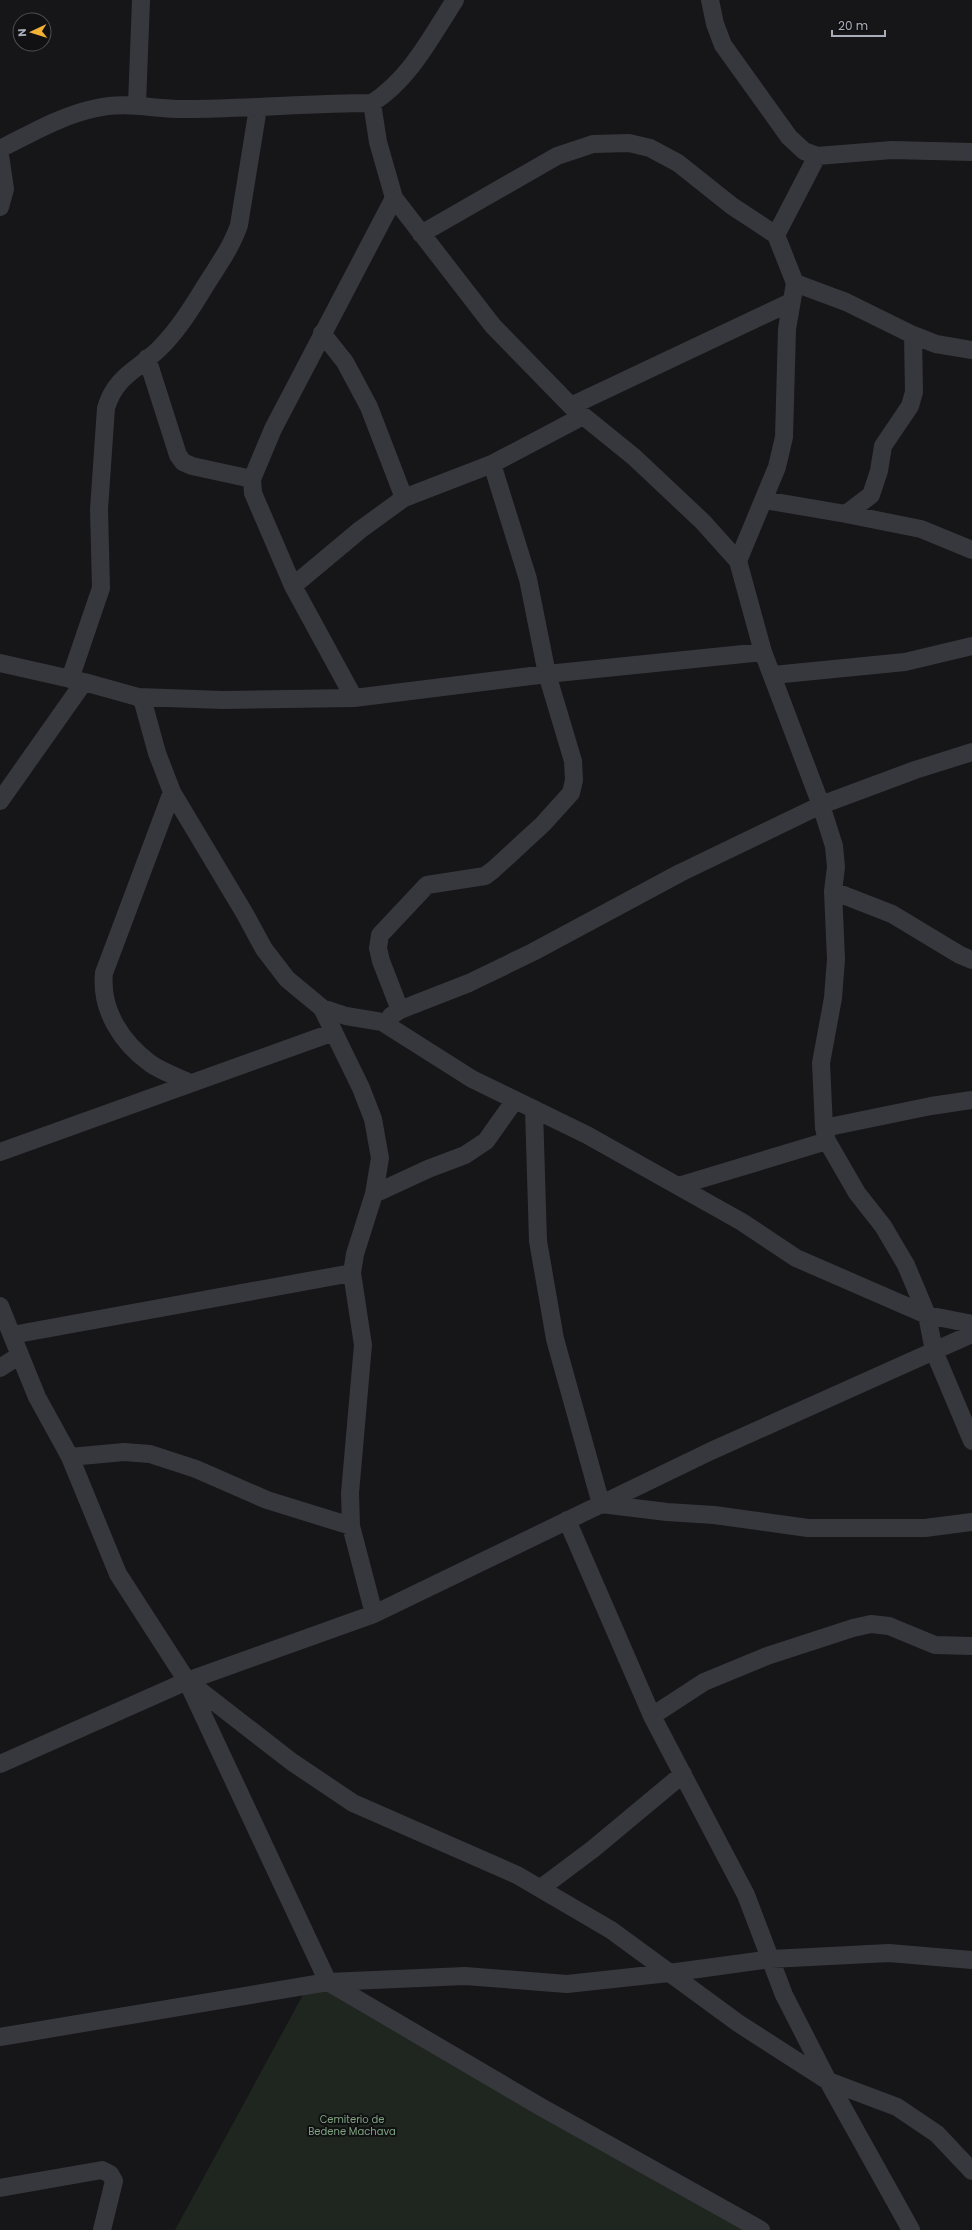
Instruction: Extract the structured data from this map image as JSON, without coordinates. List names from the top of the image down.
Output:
{
  "parks": ["Cemiterio de Bedene Machava"],
  "scale_bar": "20 m",
  "north": "left"
}
